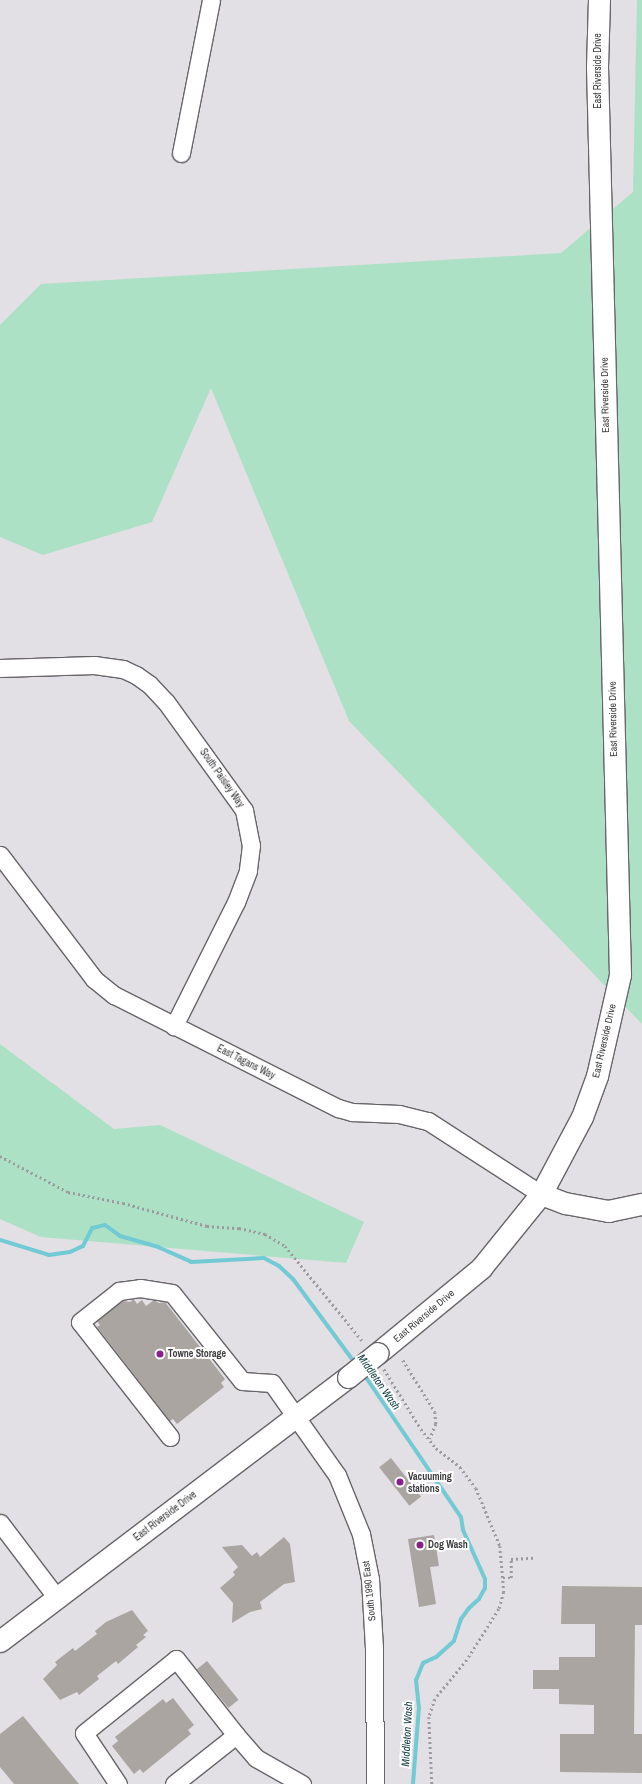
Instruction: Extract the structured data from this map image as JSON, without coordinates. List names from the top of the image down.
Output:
{
  "streets": {
    "main road": ["East Riverside Drive"],
    "street": ["South Paisley Way", "East Tagans Way", "South 1990 East"]
  },
  "crossings": [
    ["East Riverside Drive", "East Tagans Way"],
    ["East Riverside Drive", "South 1990 East"],
    ["South Paisley Way", "East Tagans Way"]
  ],
  "water": ["Middleton Wash"],
  "places": ["Towne Storage", "Vacuuming stations", "Dog Wash"]
}
